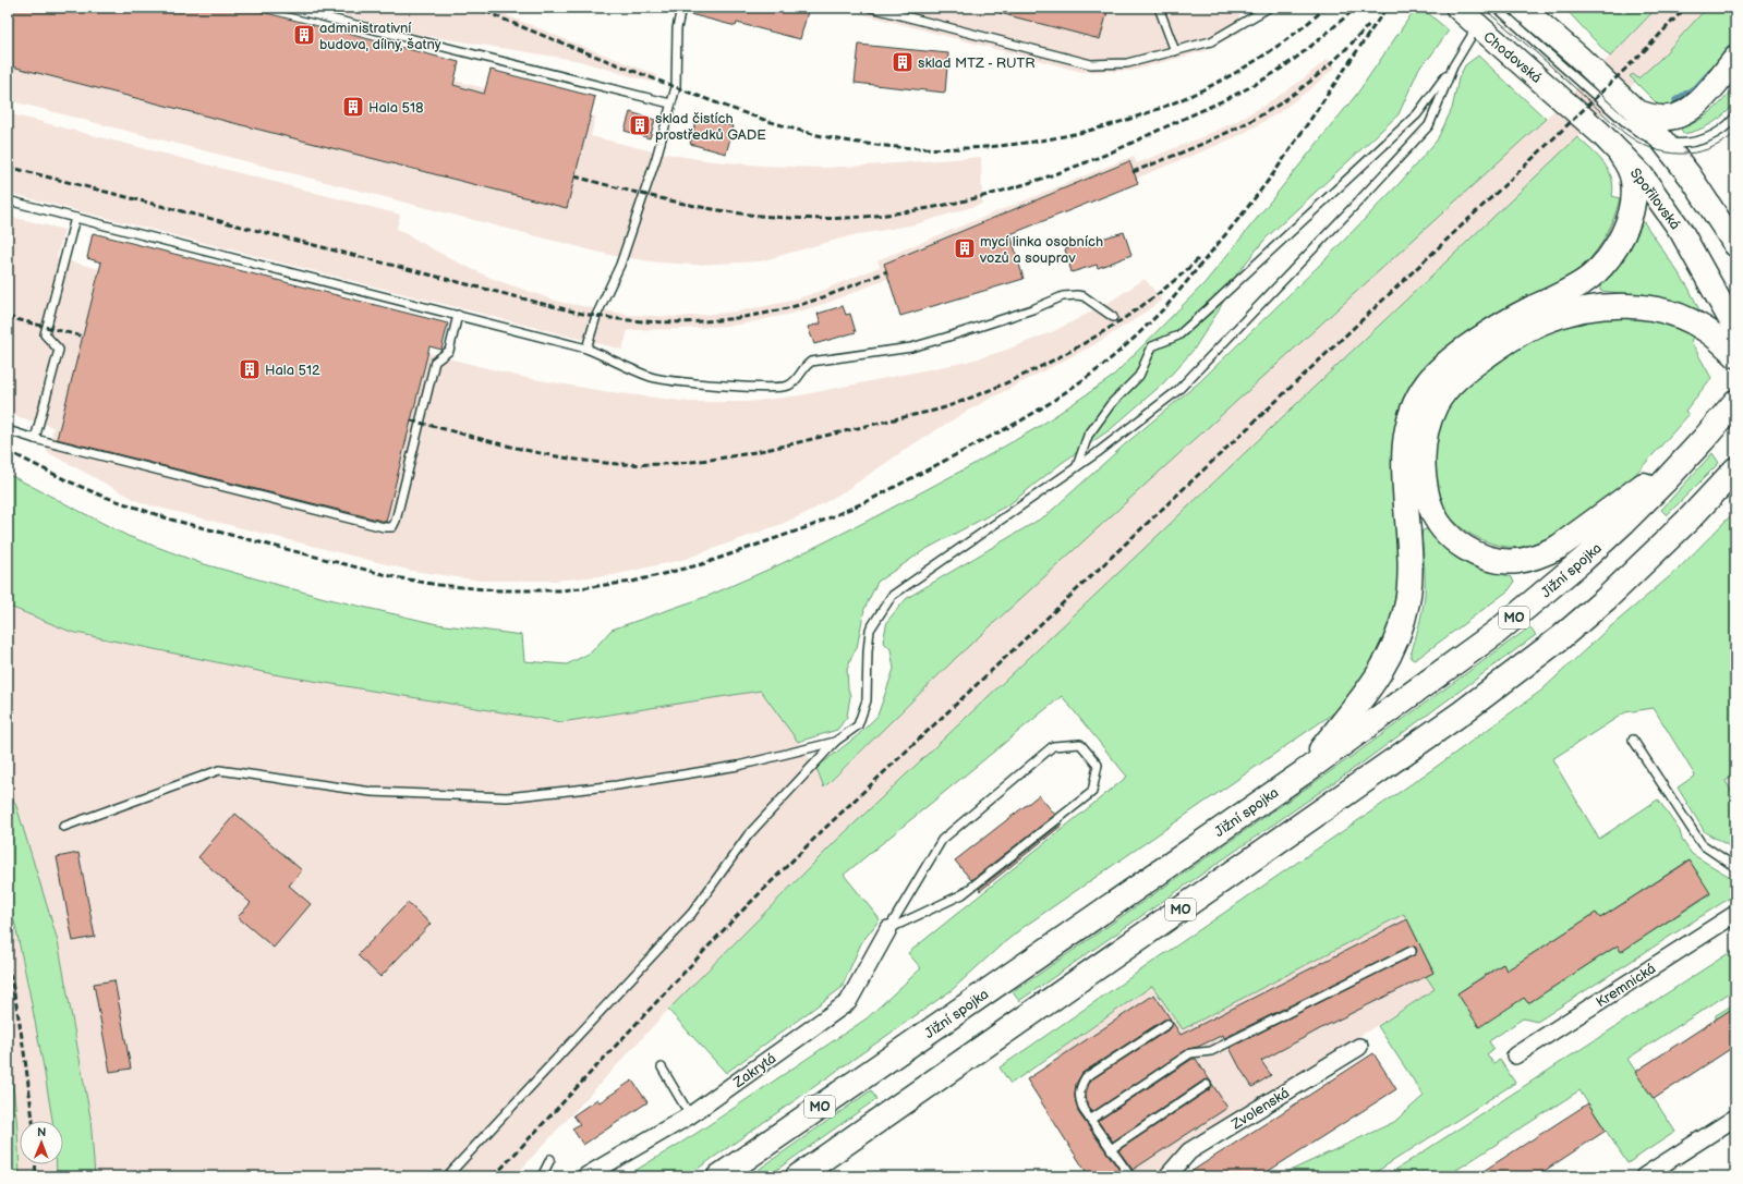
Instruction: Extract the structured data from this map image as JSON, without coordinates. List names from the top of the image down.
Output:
{
  "streets": {
    "highway": ["Jižní spojka", "MO"],
    "main road": ["Chodovská", "Spořilovská"],
    "street": ["Kremnická", "Zakrytá", "Zvolenská"]
  },
  "crossings": [
    ["Chodovská", "Spořilovská"]
  ],
  "places": {
    "building": [
      "administrativní budova, dílny, šatny",
      "sklad MTZ - RUTR",
      "Hala 518",
      "sklad čistích prostředků GADE",
      "mycí linka osobních vozů a souprav",
      "Hala 512"
    ]
  },
  "north": "top"
}
